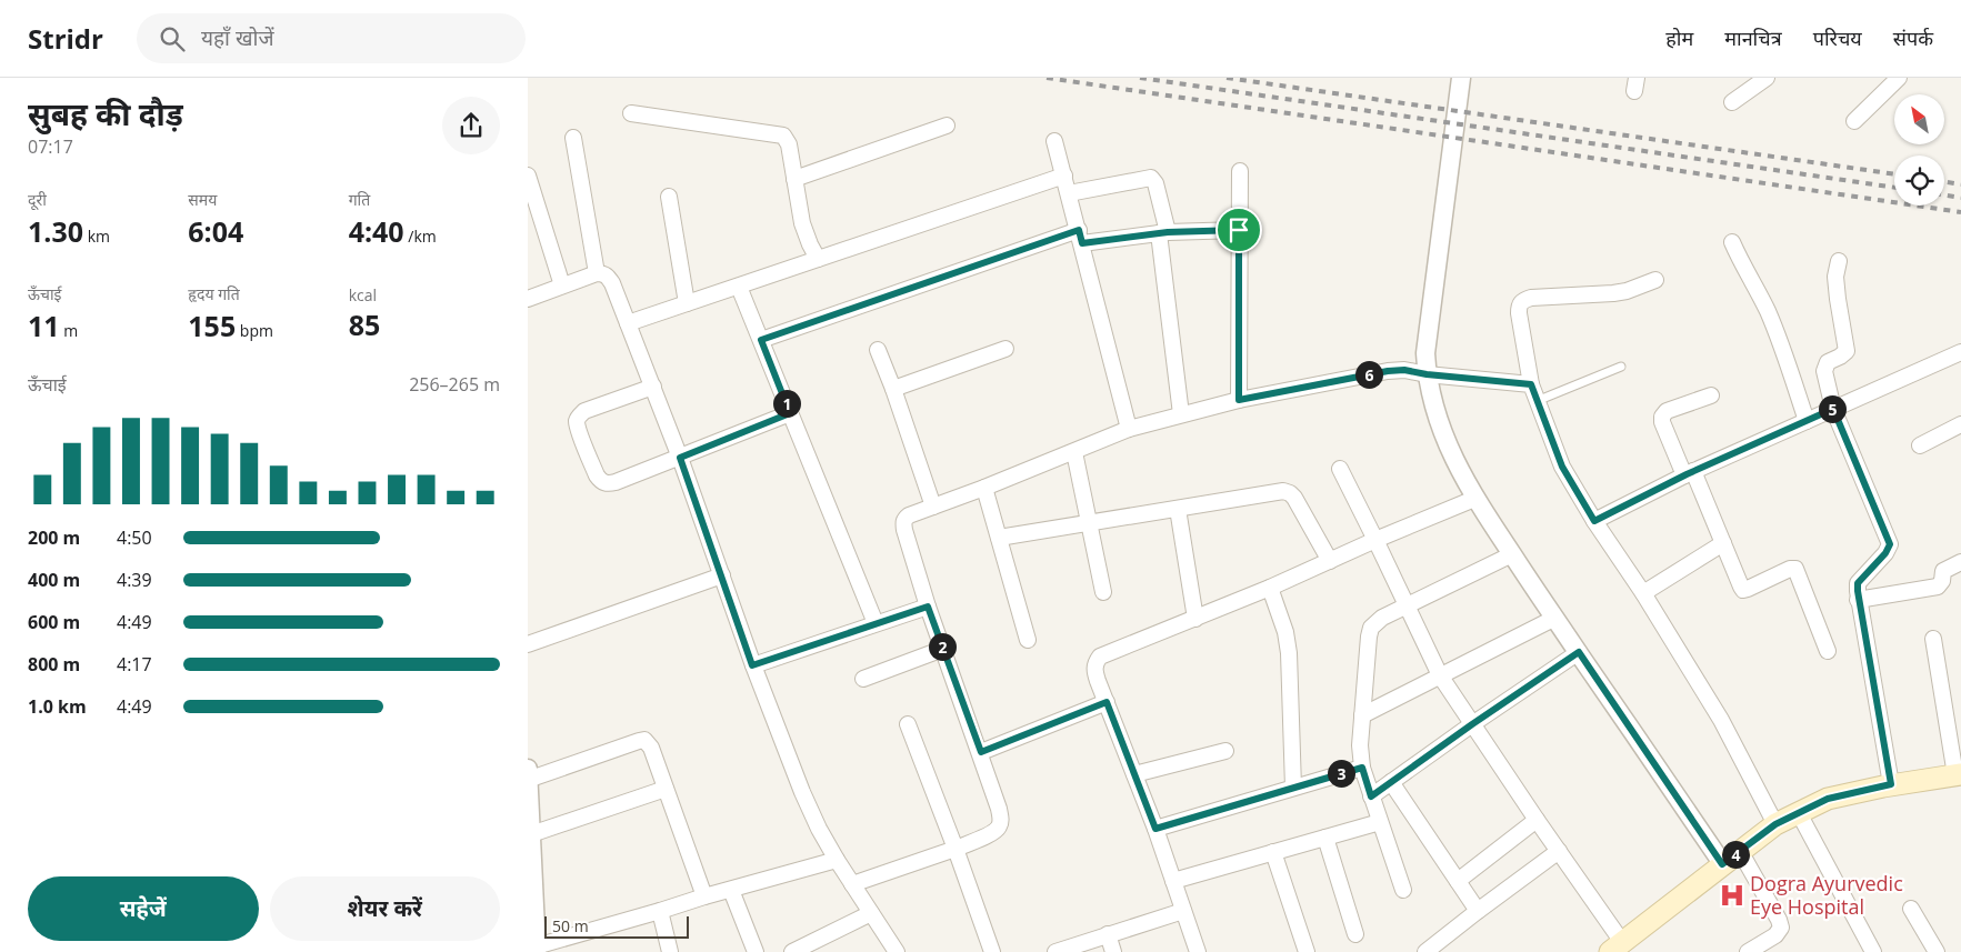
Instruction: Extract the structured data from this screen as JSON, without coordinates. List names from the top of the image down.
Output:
{
  "places": {
    "hospital": ["Dogra Ayurvedic Eye Hospital"]
  },
  "scale_bar": "50 m",
  "north": "top left",
  "page": {
    "header": "Stridr",
    "search": "यहाँ खोजें",
    "nav": [
      "होम",
      "मानचित्र",
      "परिचय",
      "संपर्क"
    ],
    "heading": ["सुबह की दौड़", "07:17"],
    "stats": [
      ["दूरी", "1.30 km"],
      ["समय", "6:04"],
      ["गति", "4:40 /km"],
      ["ऊँचाई", "11 m"],
      ["हृदय गति", "155 bpm"],
      ["kcal", "85"]
    ],
    "chart": ["ऊँचाई", "256–265 m"],
    "pins": [
      "6",
      "1",
      "5",
      "2",
      "3",
      "4"
    ],
    "list": [
      {
        "name": "200 m",
        "note": "4:50"
      },
      {
        "name": "400 m",
        "note": "4:39"
      },
      {
        "name": "600 m",
        "note": "4:49"
      },
      {
        "name": "800 m",
        "note": "4:17"
      },
      {
        "name": "1.0 km",
        "note": "4:49"
      }
    ],
    "buttons": ["सहेजें", "शेयर करें"],
    "scale": "50 m"
  }
}
